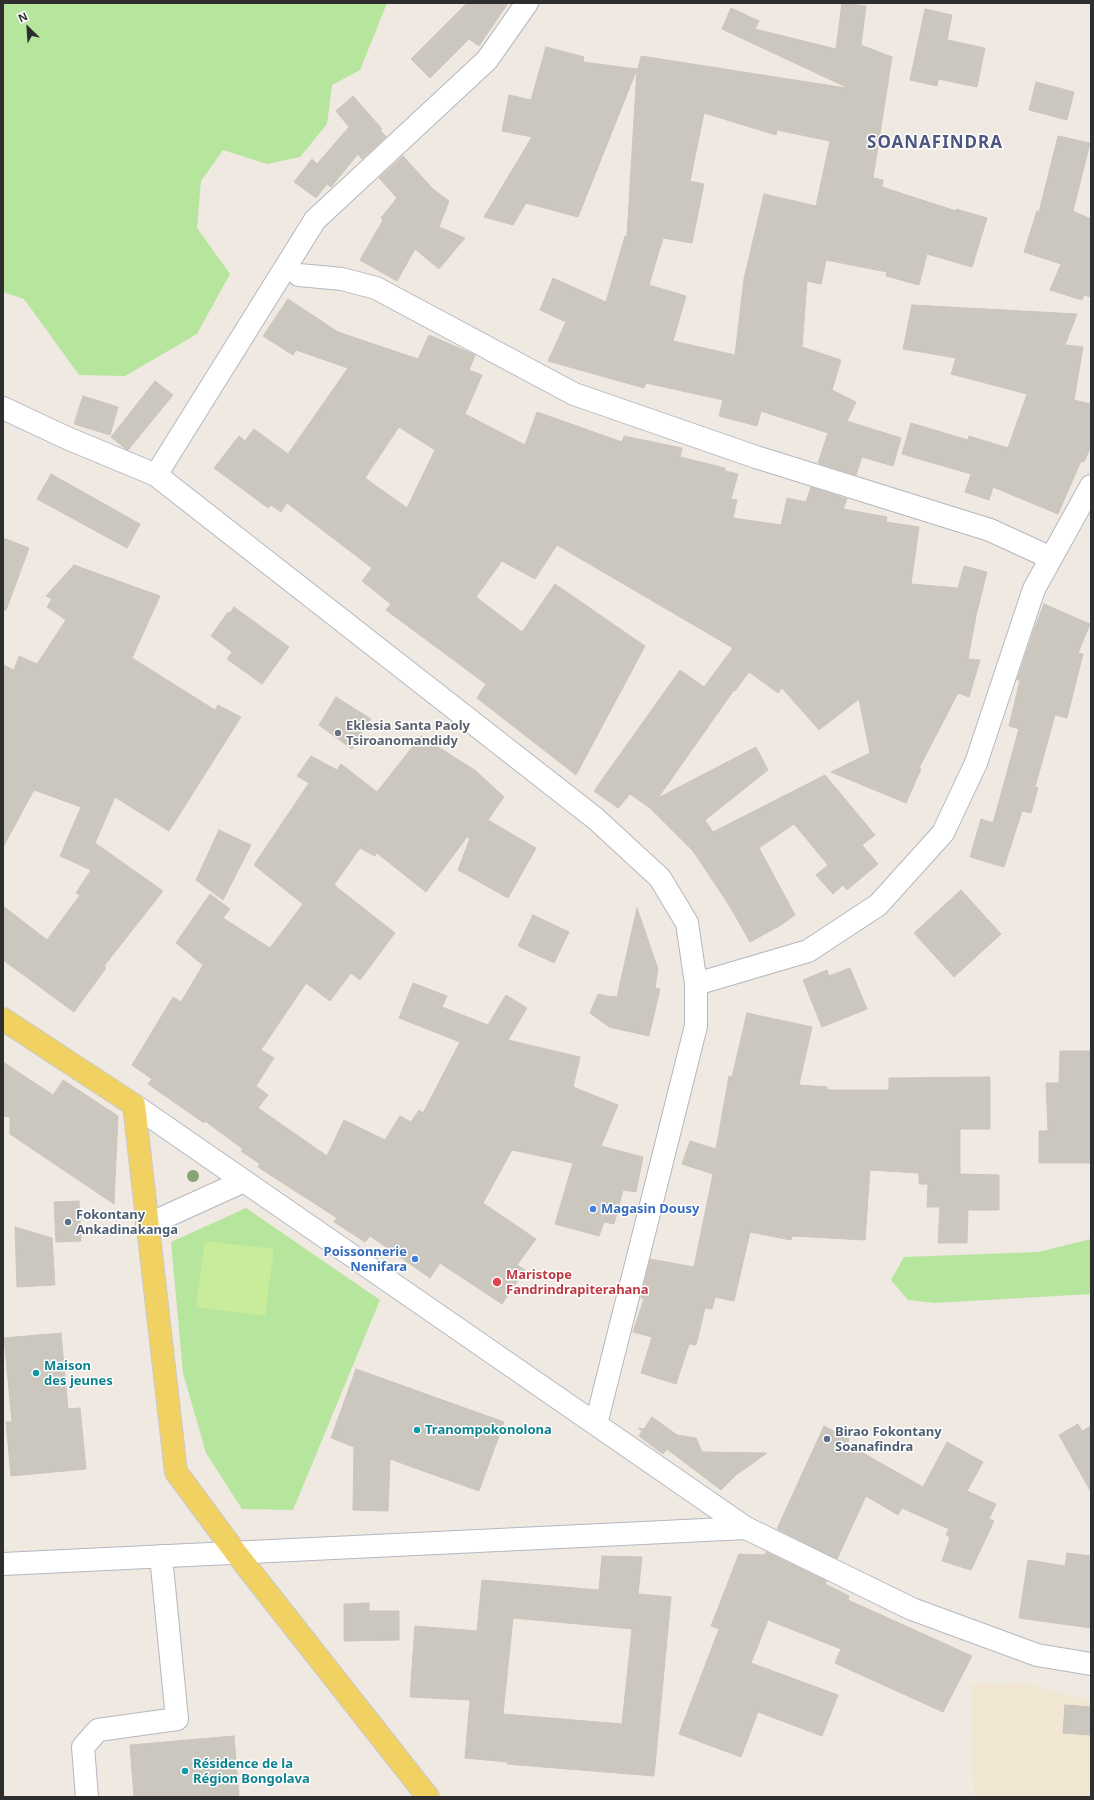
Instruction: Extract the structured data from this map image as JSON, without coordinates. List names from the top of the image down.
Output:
{
  "districts": ["SOANAFINDRA"],
  "places": [
    "Eklesia Santa Paoly Tsiroanomandidy",
    "Magasin Dousy",
    "Fokontany Ankadinakanga",
    "Poissonnerie Nenifara",
    "Maristope Fandrindrapiterahana",
    "Maison des jeunes",
    "Tranompokonolona",
    "Birao Fokontany Soanafindra",
    "Résidence de la Région Bongolava"
  ],
  "north": "top left"
}
